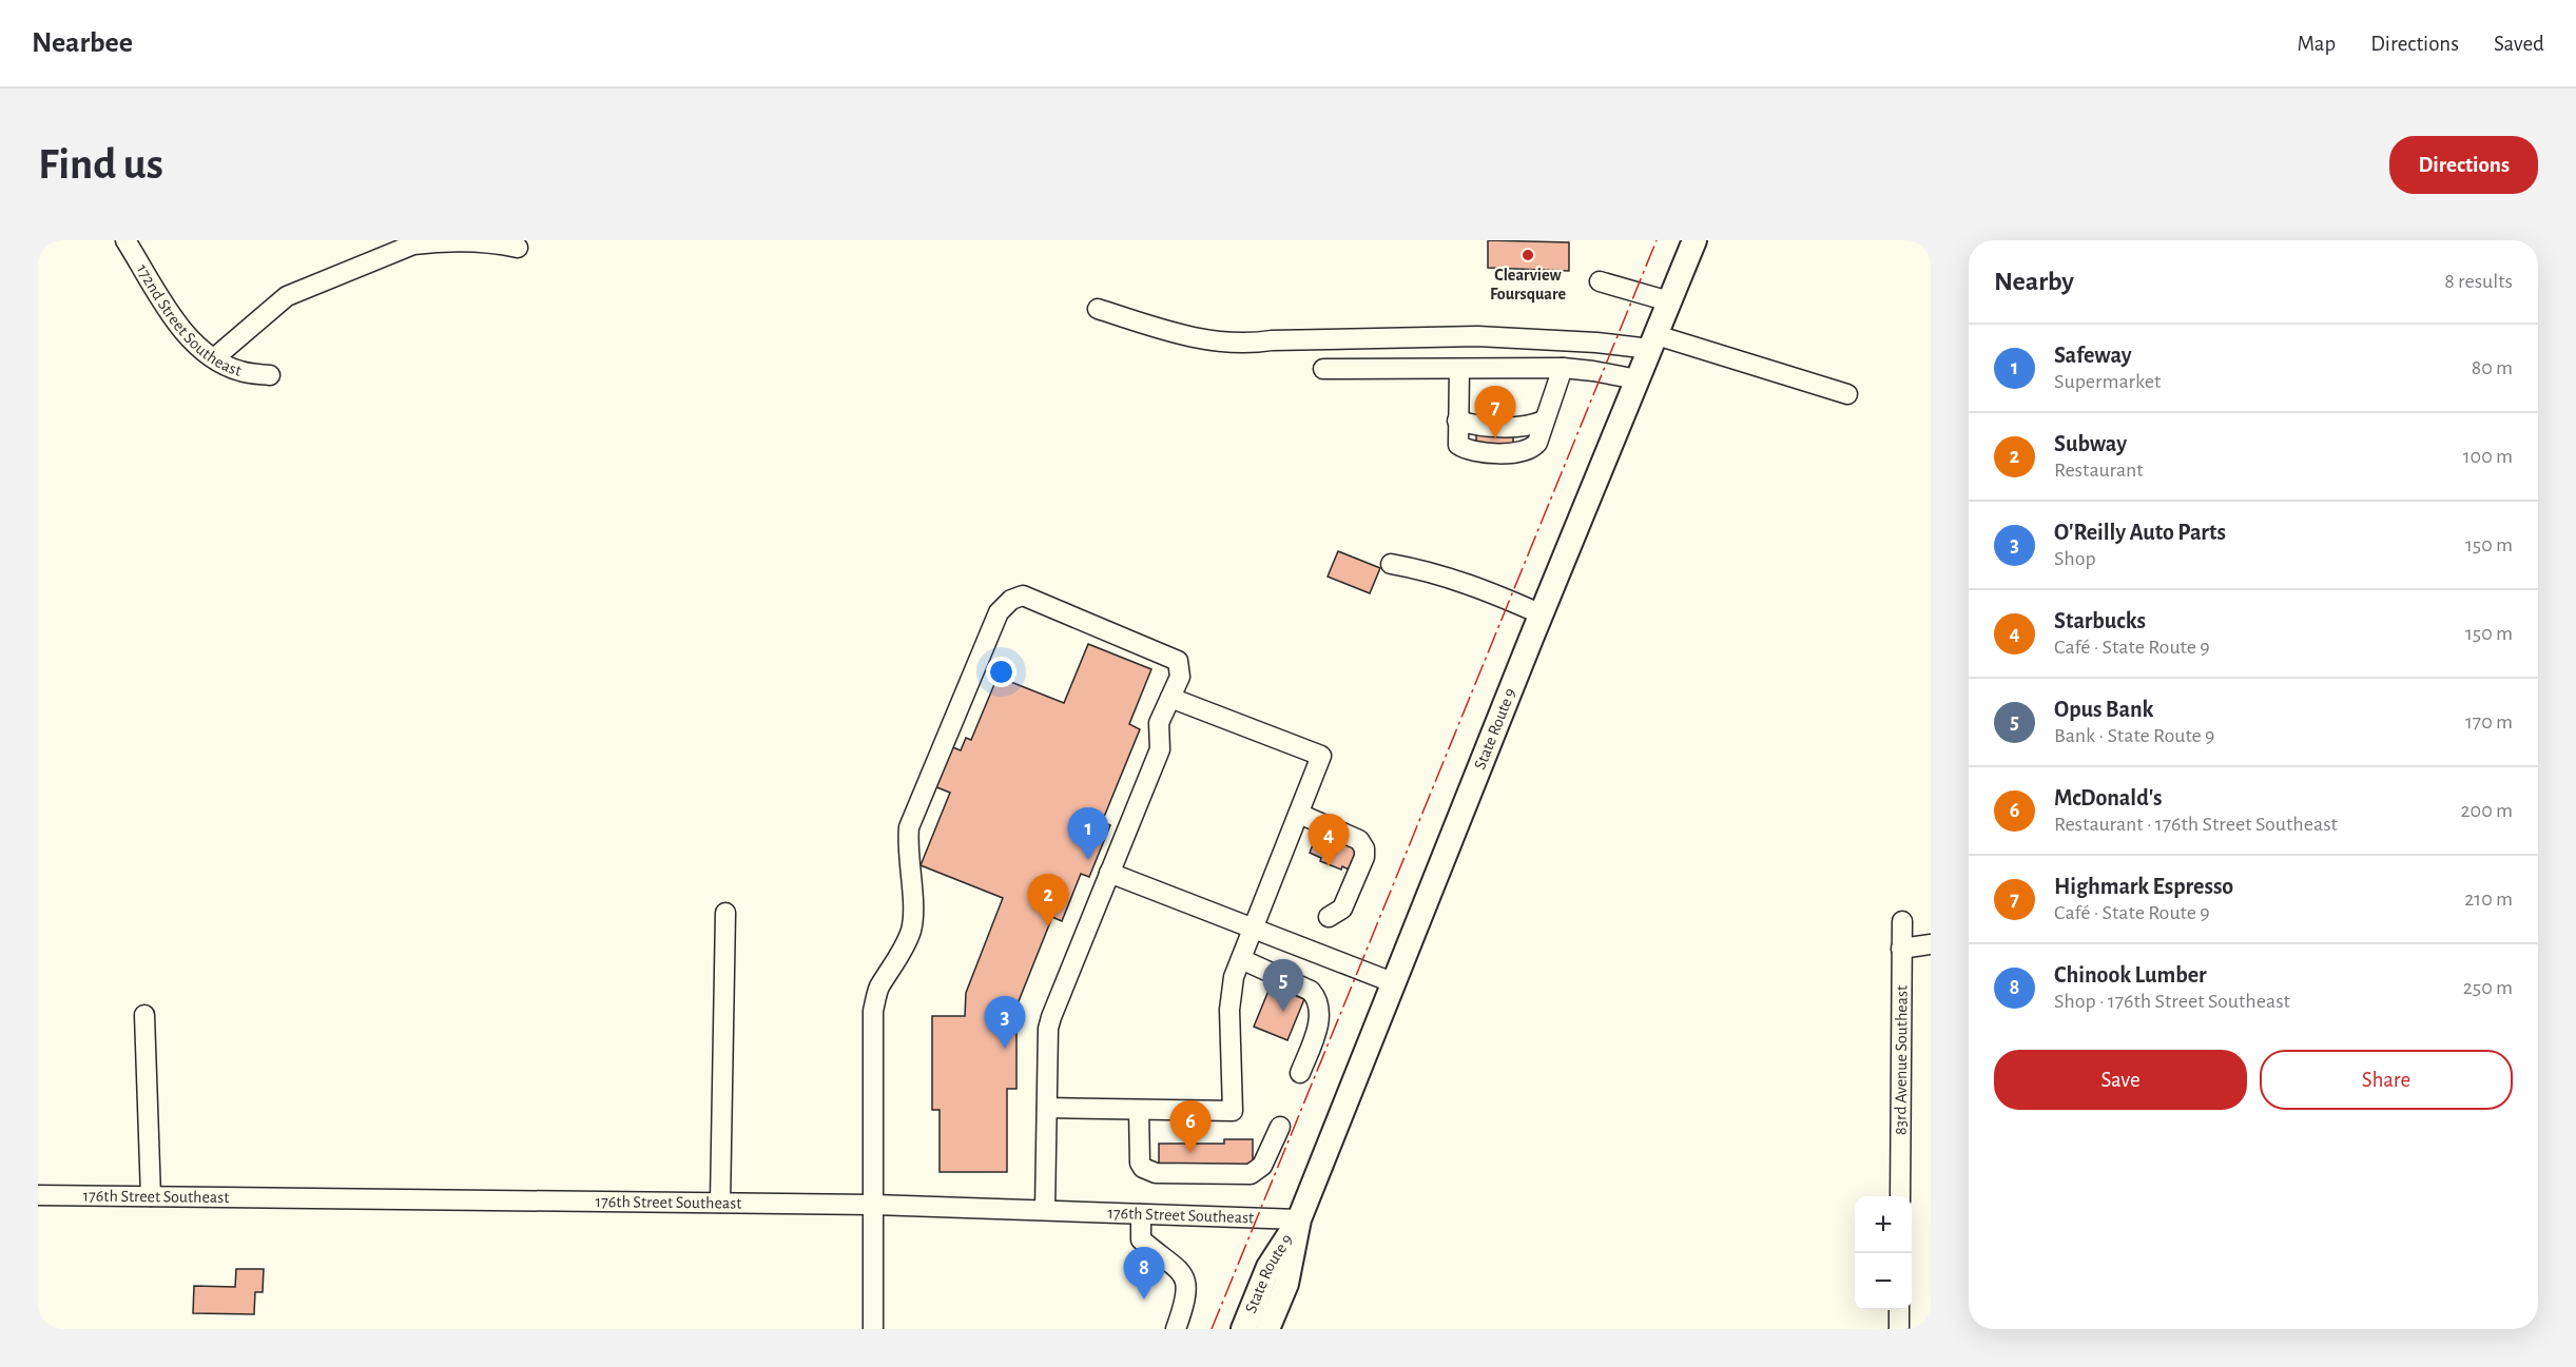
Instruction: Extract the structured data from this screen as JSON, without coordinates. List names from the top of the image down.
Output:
{
  "streets": {
    "main road": ["State Route 9"],
    "street": ["172nd Street Southeast", "83rd Avenue Southeast", "176th Street Southeast"]
  },
  "crossings": [
    ["State Route 9", "176th Street Southeast"]
  ],
  "places": ["Clearview Foursquare"],
  "page": {
    "header": "Nearbee",
    "nav": ["Map", "Directions", "Saved"],
    "buttons": [
      "Directions",
      ["Save", "Share"]
    ],
    "title": "Find us",
    "heading": ["Nearby", "8 results"],
    "list": [
      {
        "mark": "1",
        "name": "Safeway",
        "note": "Supermarket",
        "value": "80 m"
      },
      {
        "mark": "2",
        "name": "Subway",
        "note": "Restaurant",
        "value": "100 m"
      },
      {
        "mark": "3",
        "name": "O'Reilly Auto Parts",
        "note": "Shop",
        "value": "150 m"
      },
      {
        "mark": "4",
        "name": "Starbucks",
        "note": "Café · State Route 9",
        "value": "150 m"
      },
      {
        "mark": "5",
        "name": "Opus Bank",
        "note": "Bank · State Route 9",
        "value": "170 m"
      },
      {
        "mark": "6",
        "name": "McDonald's",
        "note": "Restaurant · 176th Street Southeast",
        "value": "200 m"
      },
      {
        "mark": "7",
        "name": "Highmark Espresso",
        "note": "Café · State Route 9",
        "value": "210 m"
      },
      {
        "mark": "8",
        "name": "Chinook Lumber",
        "note": "Shop · 176th Street Southeast",
        "value": "250 m"
      }
    ],
    "pins": [
      "7",
      "1",
      "4",
      "2",
      "5",
      "3",
      "6",
      "8"
    ],
    "map_buttons": ["+", "−"]
  }
}
